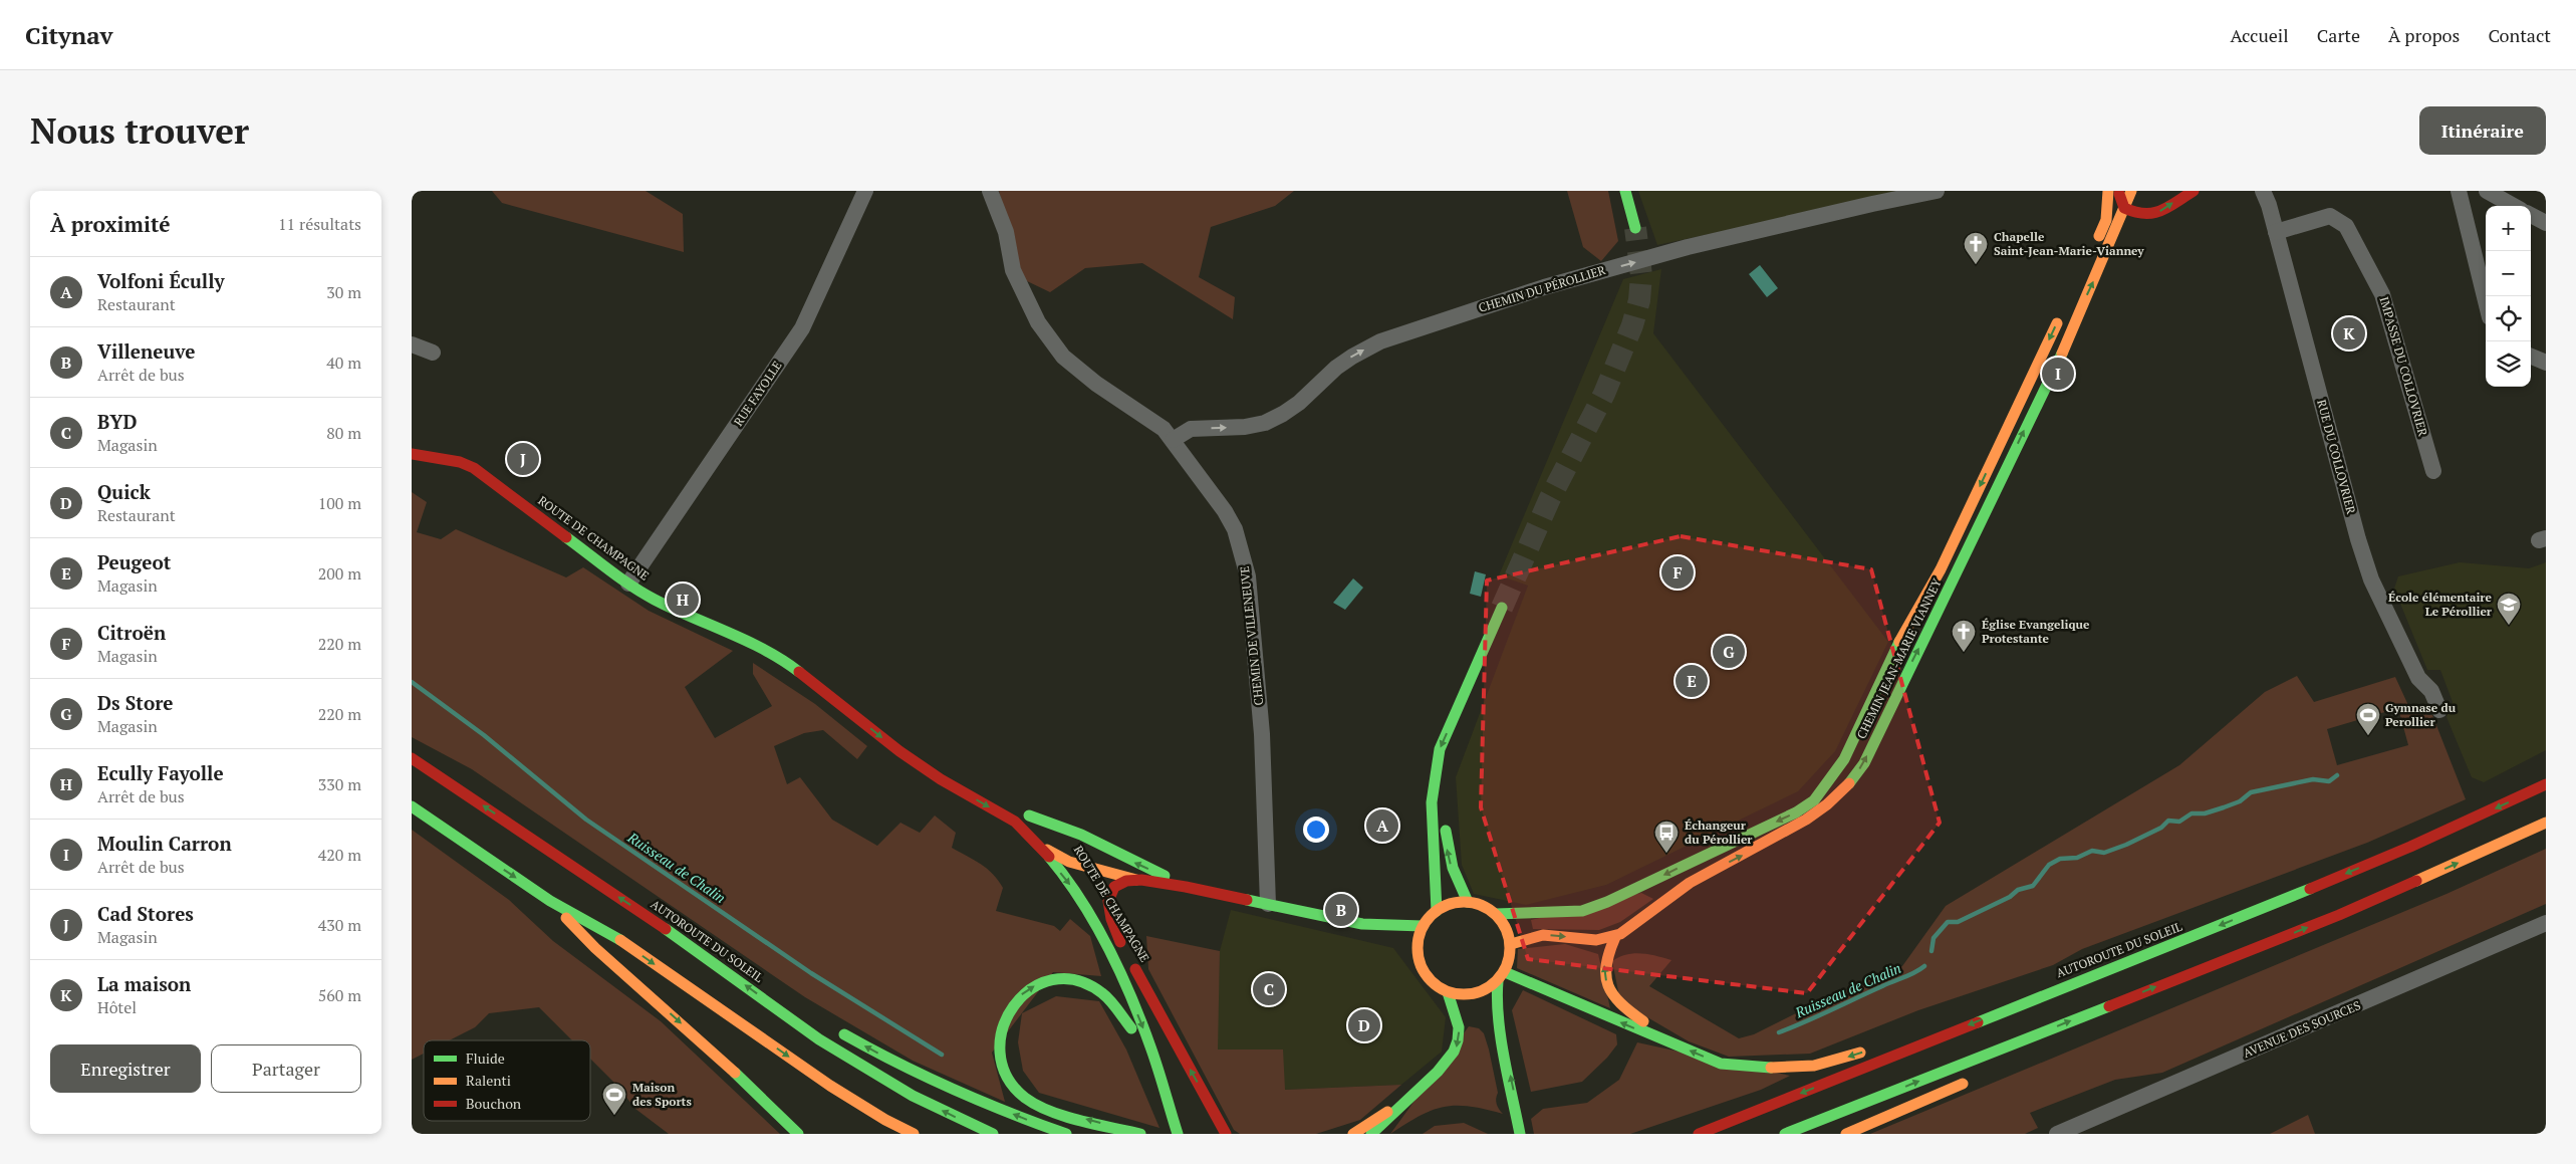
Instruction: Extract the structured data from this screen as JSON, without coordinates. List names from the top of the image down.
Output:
{
  "streets": {
    "main road": ["ROUTE DE CHAMPAGNE", "CHEMIN JEAN-MARIE VIANNEY", "AUTOROUTE DU SOLEIL"],
    "street": [
      "CHEMIN DU PÉROLLIER",
      "IMPASSE DU COLLOVRIER",
      "RUE FAYOLLE",
      "RUE DU COLLOVRIER",
      "CHEMIN DE VILLENEUVE",
      "AVENUE DES SOURCES"
    ]
  },
  "crossings": [
    ["CHEMIN DU PÉROLLIER", "CHEMIN DE VILLENEUVE"],
    ["IMPASSE DU COLLOVRIER", "RUE DU COLLOVRIER"],
    ["RUE FAYOLLE", "ROUTE DE CHAMPAGNE"]
  ],
  "one_way": ["CHEMIN DU PÉROLLIER"],
  "water": ["Ruisseau de Chalin"],
  "places": {
    "church": ["Chapelle Saint-Jean-Marie-Vianney", "Église Evangelique Protestante"],
    "school or university": ["École élémentaire Le Pérollier"],
    "sports": ["Gymnase du Perollier", "Maison des Sports"],
    "bus stop": ["Échangeur du Pérollier"]
  },
  "legend": ["Fluide", "Ralenti", "Bouchon"],
  "page": {
    "header": "Citynav",
    "nav": [
      "Accueil",
      "Carte",
      "À propos",
      "Contact"
    ],
    "buttons": [
      "Itinéraire",
      ["Enregistrer", "Partager"]
    ],
    "title": "Nous trouver",
    "heading": ["À proximité", "11 résultats"],
    "map_buttons": ["+", "−"],
    "list": [
      {
        "mark": "A",
        "name": "Volfoni Écully",
        "note": "Restaurant",
        "value": "30 m"
      },
      {
        "mark": "B",
        "name": "Villeneuve",
        "note": "Arrêt de bus",
        "value": "40 m"
      },
      {
        "mark": "C",
        "name": "BYD",
        "note": "Magasin",
        "value": "80 m"
      },
      {
        "mark": "D",
        "name": "Quick",
        "note": "Restaurant",
        "value": "100 m"
      },
      {
        "mark": "E",
        "name": "Peugeot",
        "note": "Magasin",
        "value": "200 m"
      },
      {
        "mark": "F",
        "name": "Citroën",
        "note": "Magasin",
        "value": "220 m"
      },
      {
        "mark": "G",
        "name": "Ds Store",
        "note": "Magasin",
        "value": "220 m"
      },
      {
        "mark": "H",
        "name": "Ecully Fayolle",
        "note": "Arrêt de bus",
        "value": "330 m"
      },
      {
        "mark": "I",
        "name": "Moulin Carron",
        "note": "Arrêt de bus",
        "value": "420 m"
      },
      {
        "mark": "J",
        "name": "Cad Stores",
        "note": "Magasin",
        "value": "430 m"
      },
      {
        "mark": "K",
        "name": "La maison",
        "note": "Hôtel",
        "value": "560 m"
      }
    ],
    "pins": [
      "K",
      "I",
      "J",
      "F",
      "H",
      "G",
      "E",
      "A",
      "B",
      "C",
      "D"
    ]
  }
}
